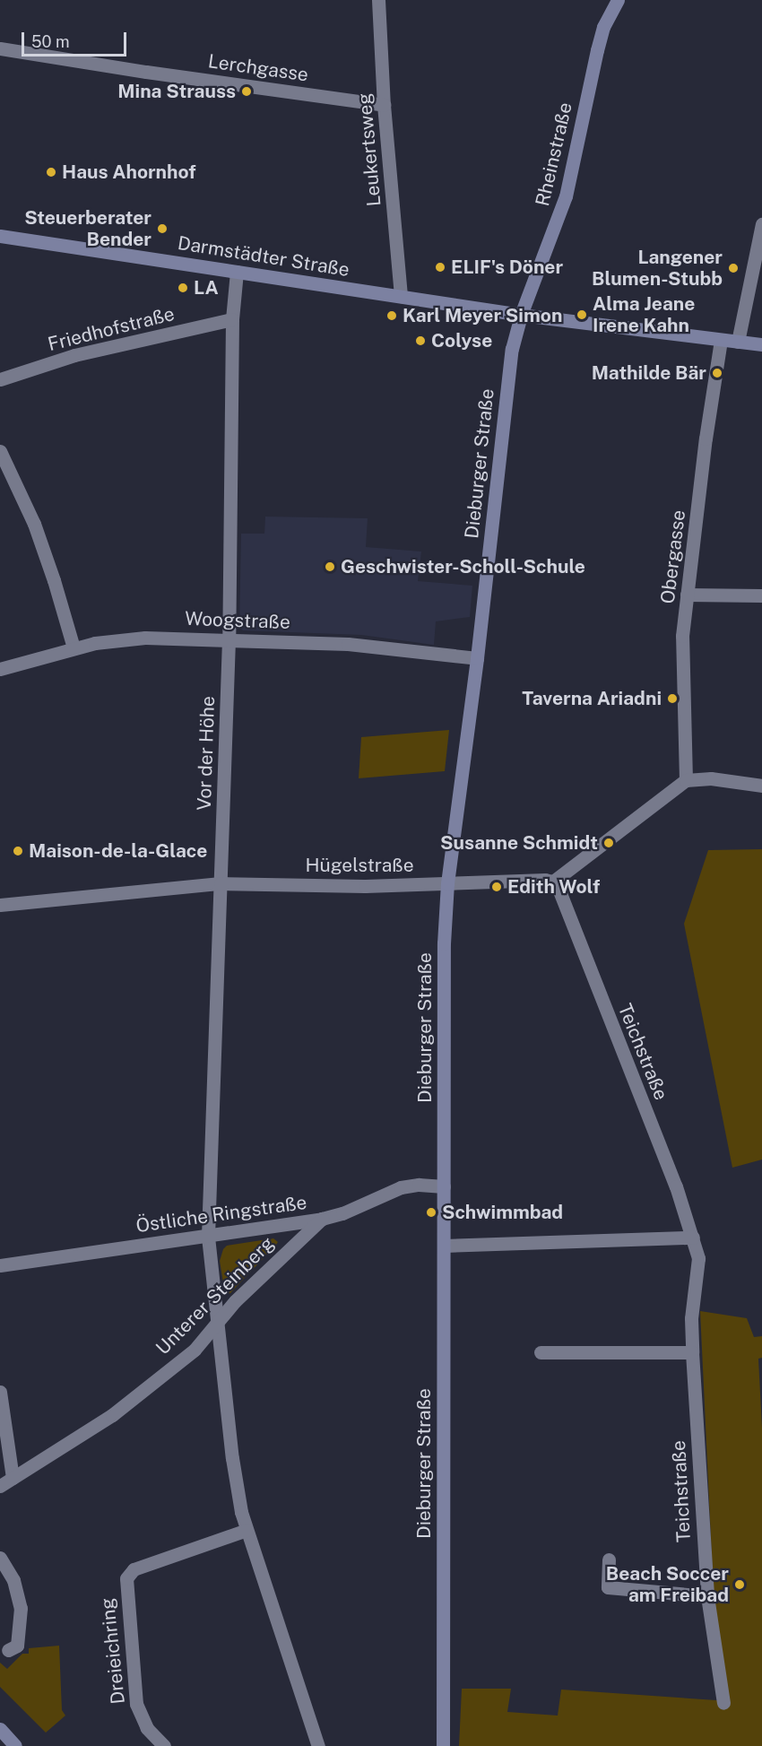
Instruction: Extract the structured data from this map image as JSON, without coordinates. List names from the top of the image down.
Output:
{
  "streets": {
    "street": [
      "Lerchgasse",
      "Leukertsweg",
      "Rheinstraße",
      "Darmstädter Straße",
      "Friedhofstraße",
      "Dieburger Straße",
      "Obergasse",
      "Woogstraße",
      "Vor der Höhe",
      "Hügelstraße",
      "Teichstraße",
      "Östliche Ringstraße",
      "Unterer Steinberg",
      "Dreieichring"
    ]
  },
  "crossings": [
    ["Lerchgasse", "Leukertsweg"],
    ["Leukertsweg", "Darmstädter Straße"],
    ["Rheinstraße", "Darmstädter Straße"],
    ["Rheinstraße", "Dieburger Straße"],
    ["Darmstädter Straße", "Dieburger Straße"],
    ["Darmstädter Straße", "Obergasse"],
    ["Darmstädter Straße", "Vor der Höhe"],
    ["Friedhofstraße", "Vor der Höhe"],
    ["Dieburger Straße", "Woogstraße"],
    ["Dieburger Straße", "Hügelstraße"],
    ["Dieburger Straße", "Östliche Ringstraße"],
    ["Woogstraße", "Vor der Höhe"],
    ["Vor der Höhe", "Hügelstraße"],
    ["Vor der Höhe", "Östliche Ringstraße"],
    ["Hügelstraße", "Teichstraße"],
    ["Östliche Ringstraße", "Unterer Steinberg"]
  ],
  "places": [
    "Mina Strauss",
    "Haus Ahornhof",
    "Steuerberater Bender",
    "ELIF's Döner",
    "Langener Blumen-Stubb",
    "LA",
    "Alma Jeane Irene Kahn",
    "Karl Meyer Simon",
    "Colyse",
    "Mathilde Bär",
    "Geschwister-Scholl-Schule",
    "Taverna Ariadni",
    "Susanne Schmidt",
    "Maison-de-la-Glace",
    "Edith Wolf",
    "Schwimmbad",
    "Beach Soccer am Freibad"
  ],
  "scale_bar": "50 m"
}
